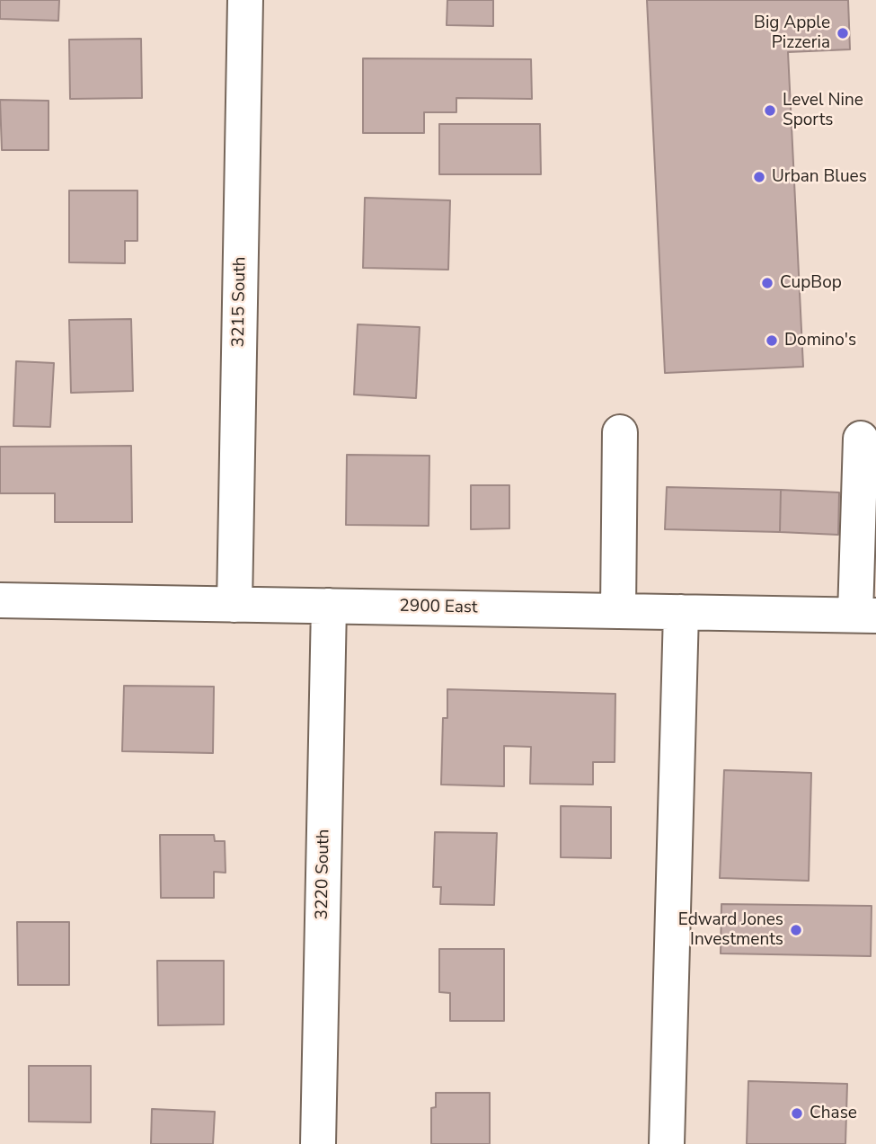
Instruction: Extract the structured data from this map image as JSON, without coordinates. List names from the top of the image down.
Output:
{
  "streets": {
    "street": ["3215 South", "2900 East", "3220 South"]
  },
  "crossings": [
    ["3215 South", "2900 East"],
    ["2900 East", "3220 South"]
  ],
  "places": [
    "Big Apple Pizzeria",
    "Level Nine Sports",
    "Urban Blues",
    "CupBop",
    "Domino's",
    "Edward Jones Investments",
    "Chase"
  ]
}
